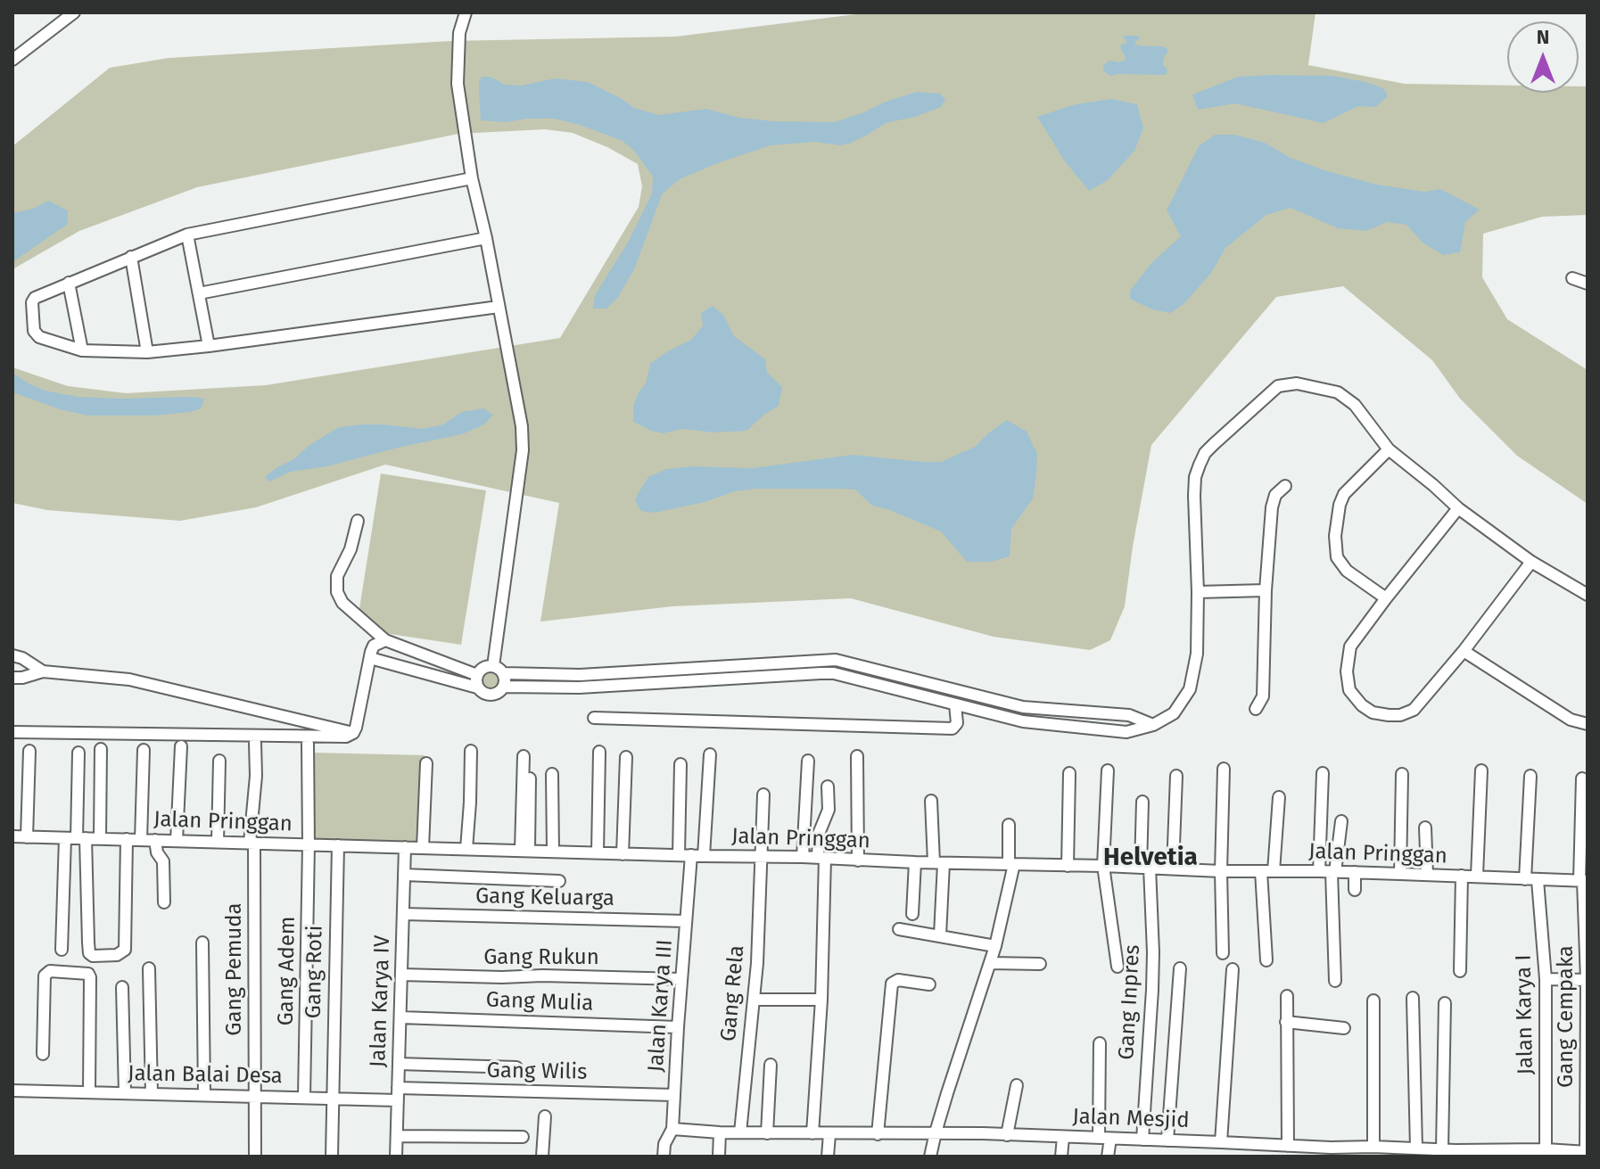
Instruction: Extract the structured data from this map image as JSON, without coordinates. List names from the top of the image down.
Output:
{
  "streets": {
    "street": [
      "Jalan Pringgan",
      "Gang Keluarga",
      "Gang Rukun",
      "Gang Pemuda",
      "Gang Adem",
      "Gang Roti",
      "Gang Rela",
      "Jalan Karya IV",
      "Gang Mulia",
      "Gang Inpres",
      "Jalan Karya III",
      "Jalan Karya I",
      "Gang Cempaka",
      "Gang Wilis",
      "Jalan Balai Desa",
      "Jalan Mesjid"
    ]
  },
  "crossings": [
    ["Jalan Pringgan", "Gang Pemuda"],
    ["Jalan Pringgan", "Gang Adem"],
    ["Jalan Pringgan", "Gang Roti"],
    ["Jalan Pringgan", "Gang Rela"],
    ["Jalan Pringgan", "Jalan Karya IV"],
    ["Jalan Pringgan", "Gang Inpres"],
    ["Jalan Pringgan", "Jalan Karya III"],
    ["Jalan Pringgan", "Jalan Karya I"],
    ["Jalan Pringgan", "Gang Cempaka"],
    ["Gang Keluarga", "Jalan Karya IV"],
    ["Gang Keluarga", "Jalan Karya III"],
    ["Gang Rukun", "Jalan Karya IV"],
    ["Gang Rukun", "Jalan Karya III"],
    ["Gang Pemuda", "Jalan Balai Desa"],
    ["Gang Adem", "Jalan Balai Desa"],
    ["Gang Roti", "Jalan Balai Desa"],
    ["Gang Rela", "Jalan Mesjid"],
    ["Jalan Karya IV", "Gang Mulia"],
    ["Jalan Karya IV", "Gang Wilis"],
    ["Jalan Karya IV", "Jalan Balai Desa"],
    ["Gang Mulia", "Jalan Karya III"],
    ["Gang Inpres", "Jalan Mesjid"],
    ["Jalan Karya III", "Gang Wilis"],
    ["Jalan Karya III", "Jalan Mesjid"],
    ["Jalan Karya I", "Jalan Mesjid"],
    ["Gang Cempaka", "Jalan Mesjid"],
    ["Gang Wilis", "Jalan Balai Desa"]
  ],
  "districts": ["Helvetia"],
  "north": "top"
}
